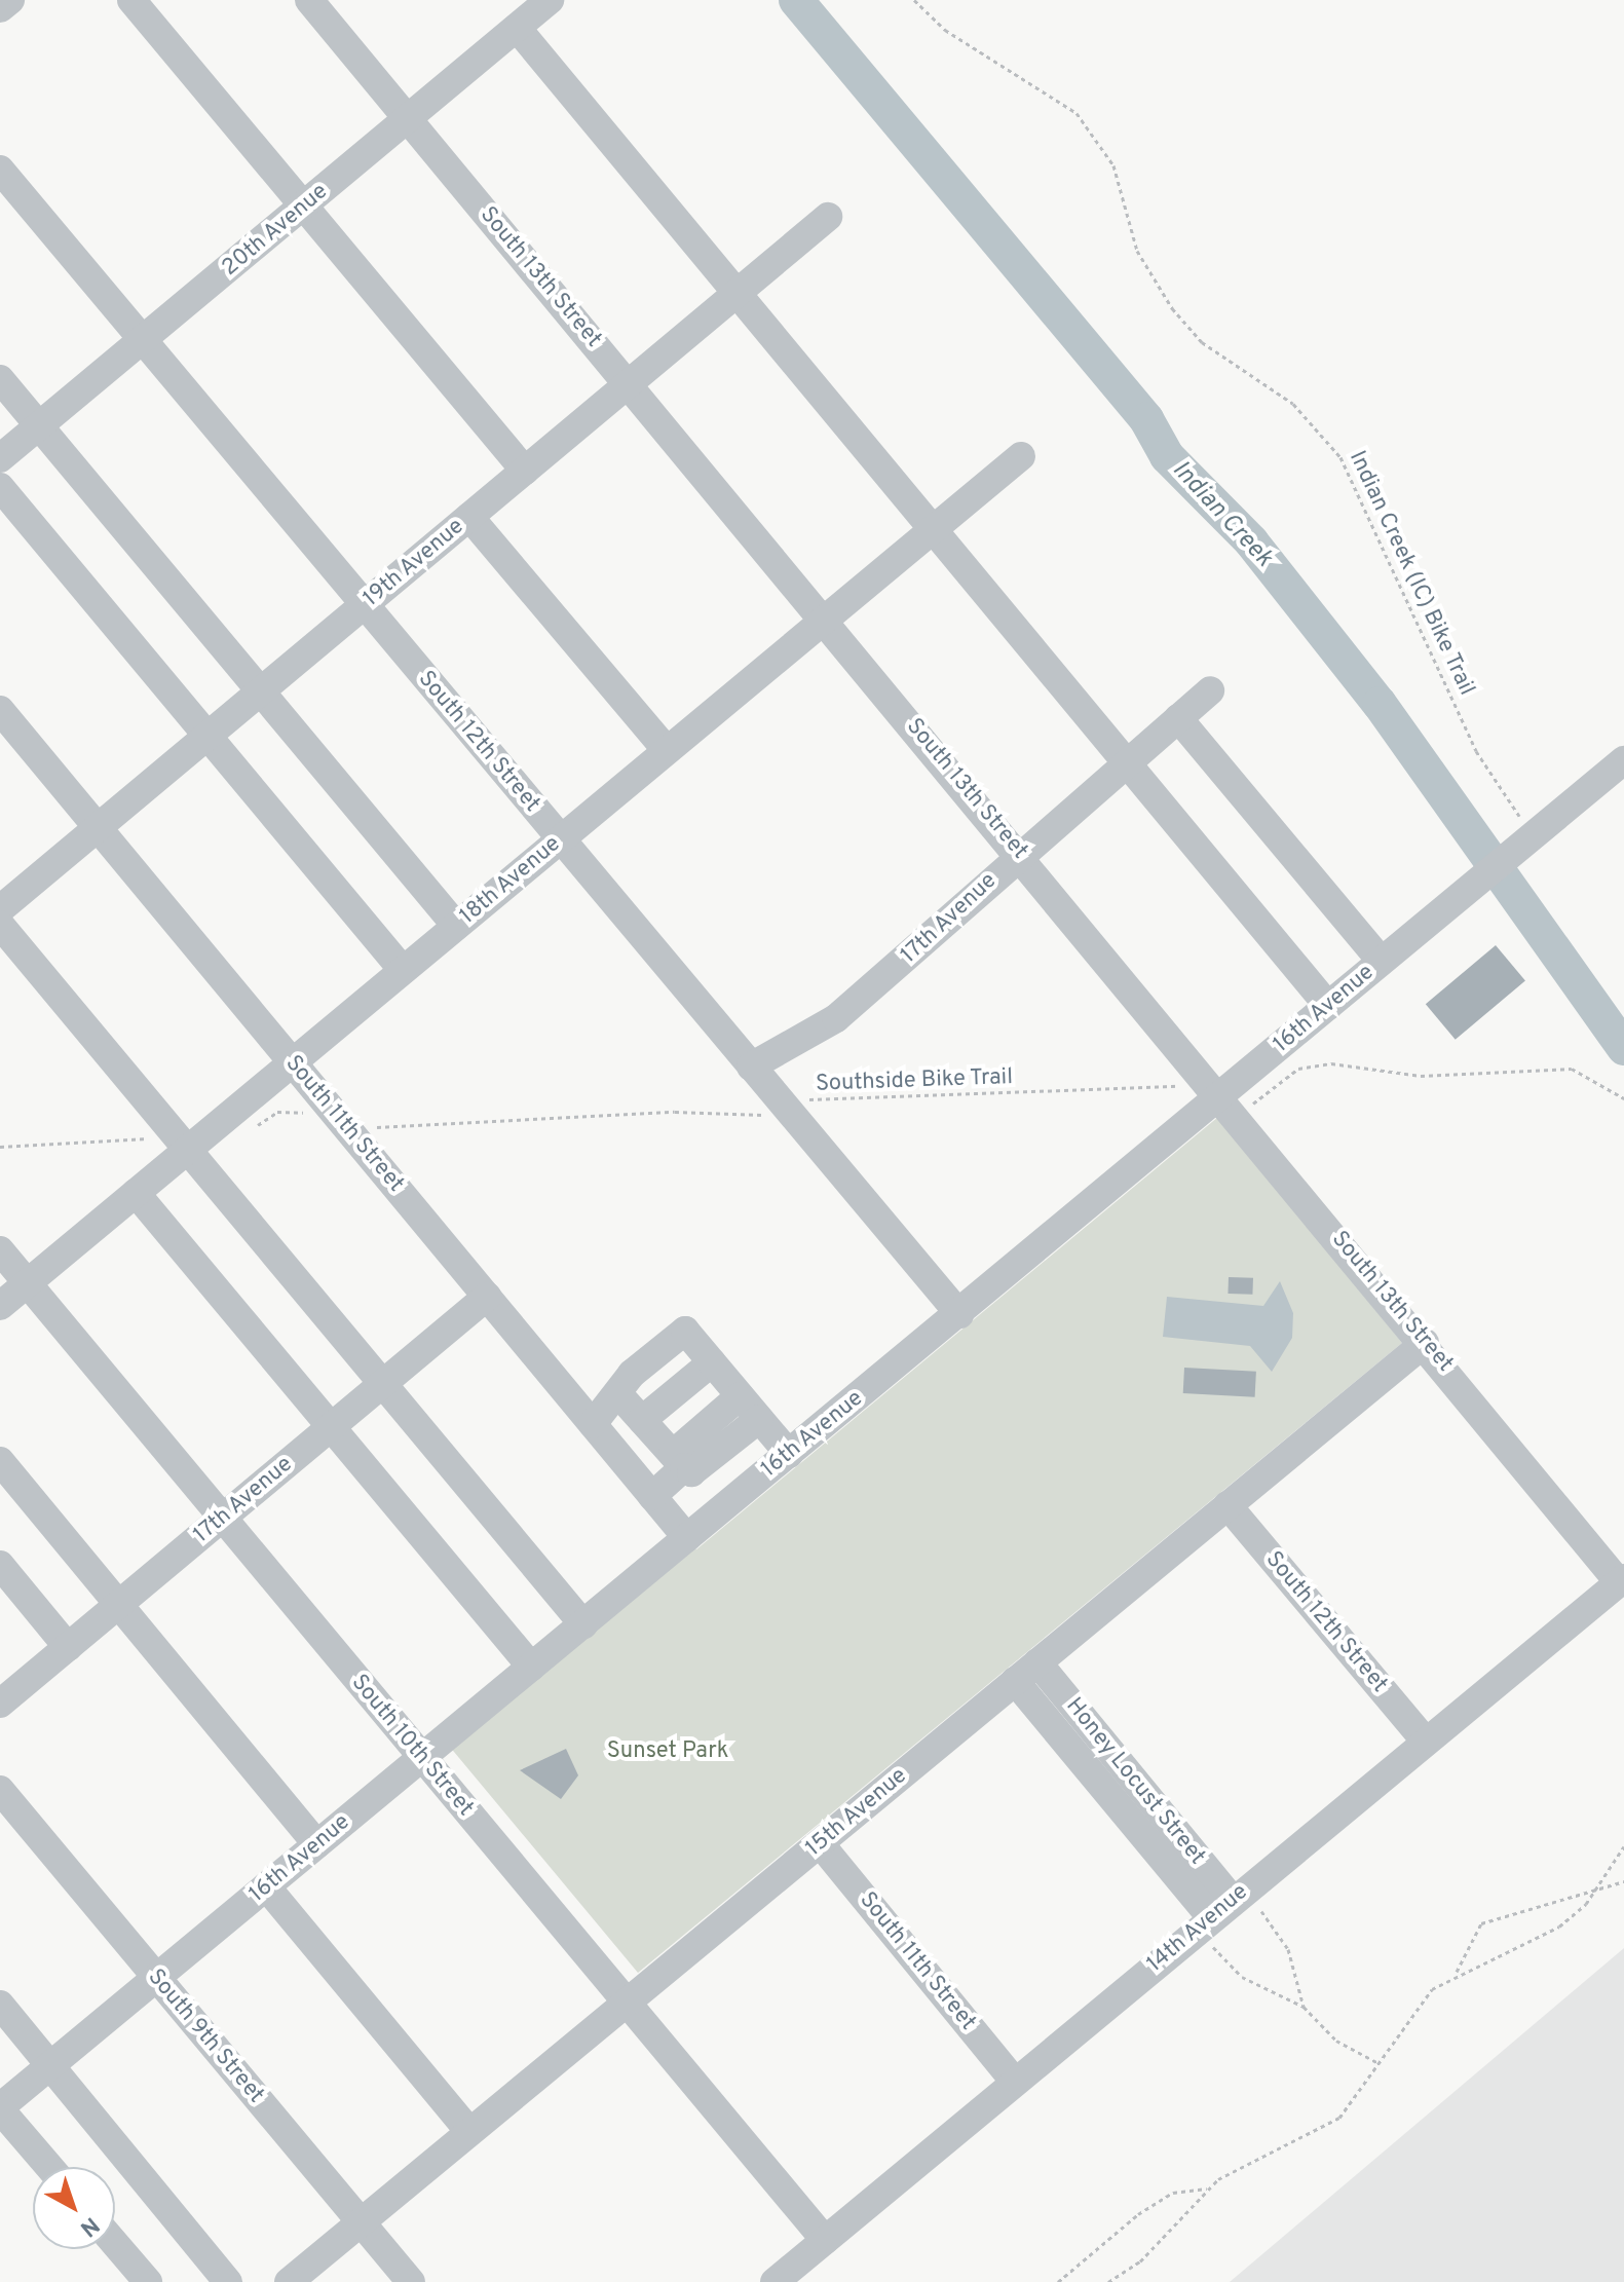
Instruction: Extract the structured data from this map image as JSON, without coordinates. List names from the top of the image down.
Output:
{
  "streets": {
    "street": [
      "20th Avenue",
      "South 13th Street",
      "19th Avenue",
      "South 12th Street",
      "18th Avenue",
      "17th Avenue",
      "16th Avenue",
      "South 11th Street",
      "South 10th Street",
      "Honey Locust Street",
      "15th Avenue",
      "14th Avenue",
      "South 9th Street"
    ],
    "path": ["Indian Creek (IC) Bike Trail", "Southside Bike Trail"]
  },
  "crossings": [
    ["20th Avenue", "South 13th Street"],
    ["20th Avenue", "South 12th Street"],
    ["South 13th Street", "19th Avenue"],
    ["South 13th Street", "18th Avenue"],
    ["South 13th Street", "17th Avenue"],
    ["South 13th Street", "16th Avenue"],
    ["South 13th Street", "15th Avenue"],
    ["South 13th Street", "14th Avenue"],
    ["19th Avenue", "South 12th Street"],
    ["19th Avenue", "South 11th Street"],
    ["Indian Creek (IC) Bike Trail", "16th Avenue"],
    ["South 12th Street", "18th Avenue"],
    ["South 12th Street", "17th Avenue"],
    ["South 12th Street", "16th Avenue"],
    ["South 12th Street", "Southside Bike Trail"],
    ["South 12th Street", "15th Avenue"],
    ["South 12th Street", "14th Avenue"],
    ["18th Avenue", "South 11th Street"],
    ["18th Avenue", "South 10th Street"],
    ["17th Avenue", "South 11th Street"],
    ["17th Avenue", "South 10th Street"],
    ["16th Avenue", "South 11th Street"],
    ["16th Avenue", "South 10th Street"],
    ["16th Avenue", "South 9th Street"],
    ["Southside Bike Trail", "South 11th Street"],
    ["South 11th Street", "15th Avenue"],
    ["South 11th Street", "14th Avenue"],
    ["South 10th Street", "15th Avenue"],
    ["South 10th Street", "14th Avenue"],
    ["Honey Locust Street", "15th Avenue"],
    ["Honey Locust Street", "14th Avenue"],
    ["15th Avenue", "South 9th Street"]
  ],
  "water": ["Indian Creek"],
  "parks": ["Sunset Park"],
  "north": "bottom right"
}
